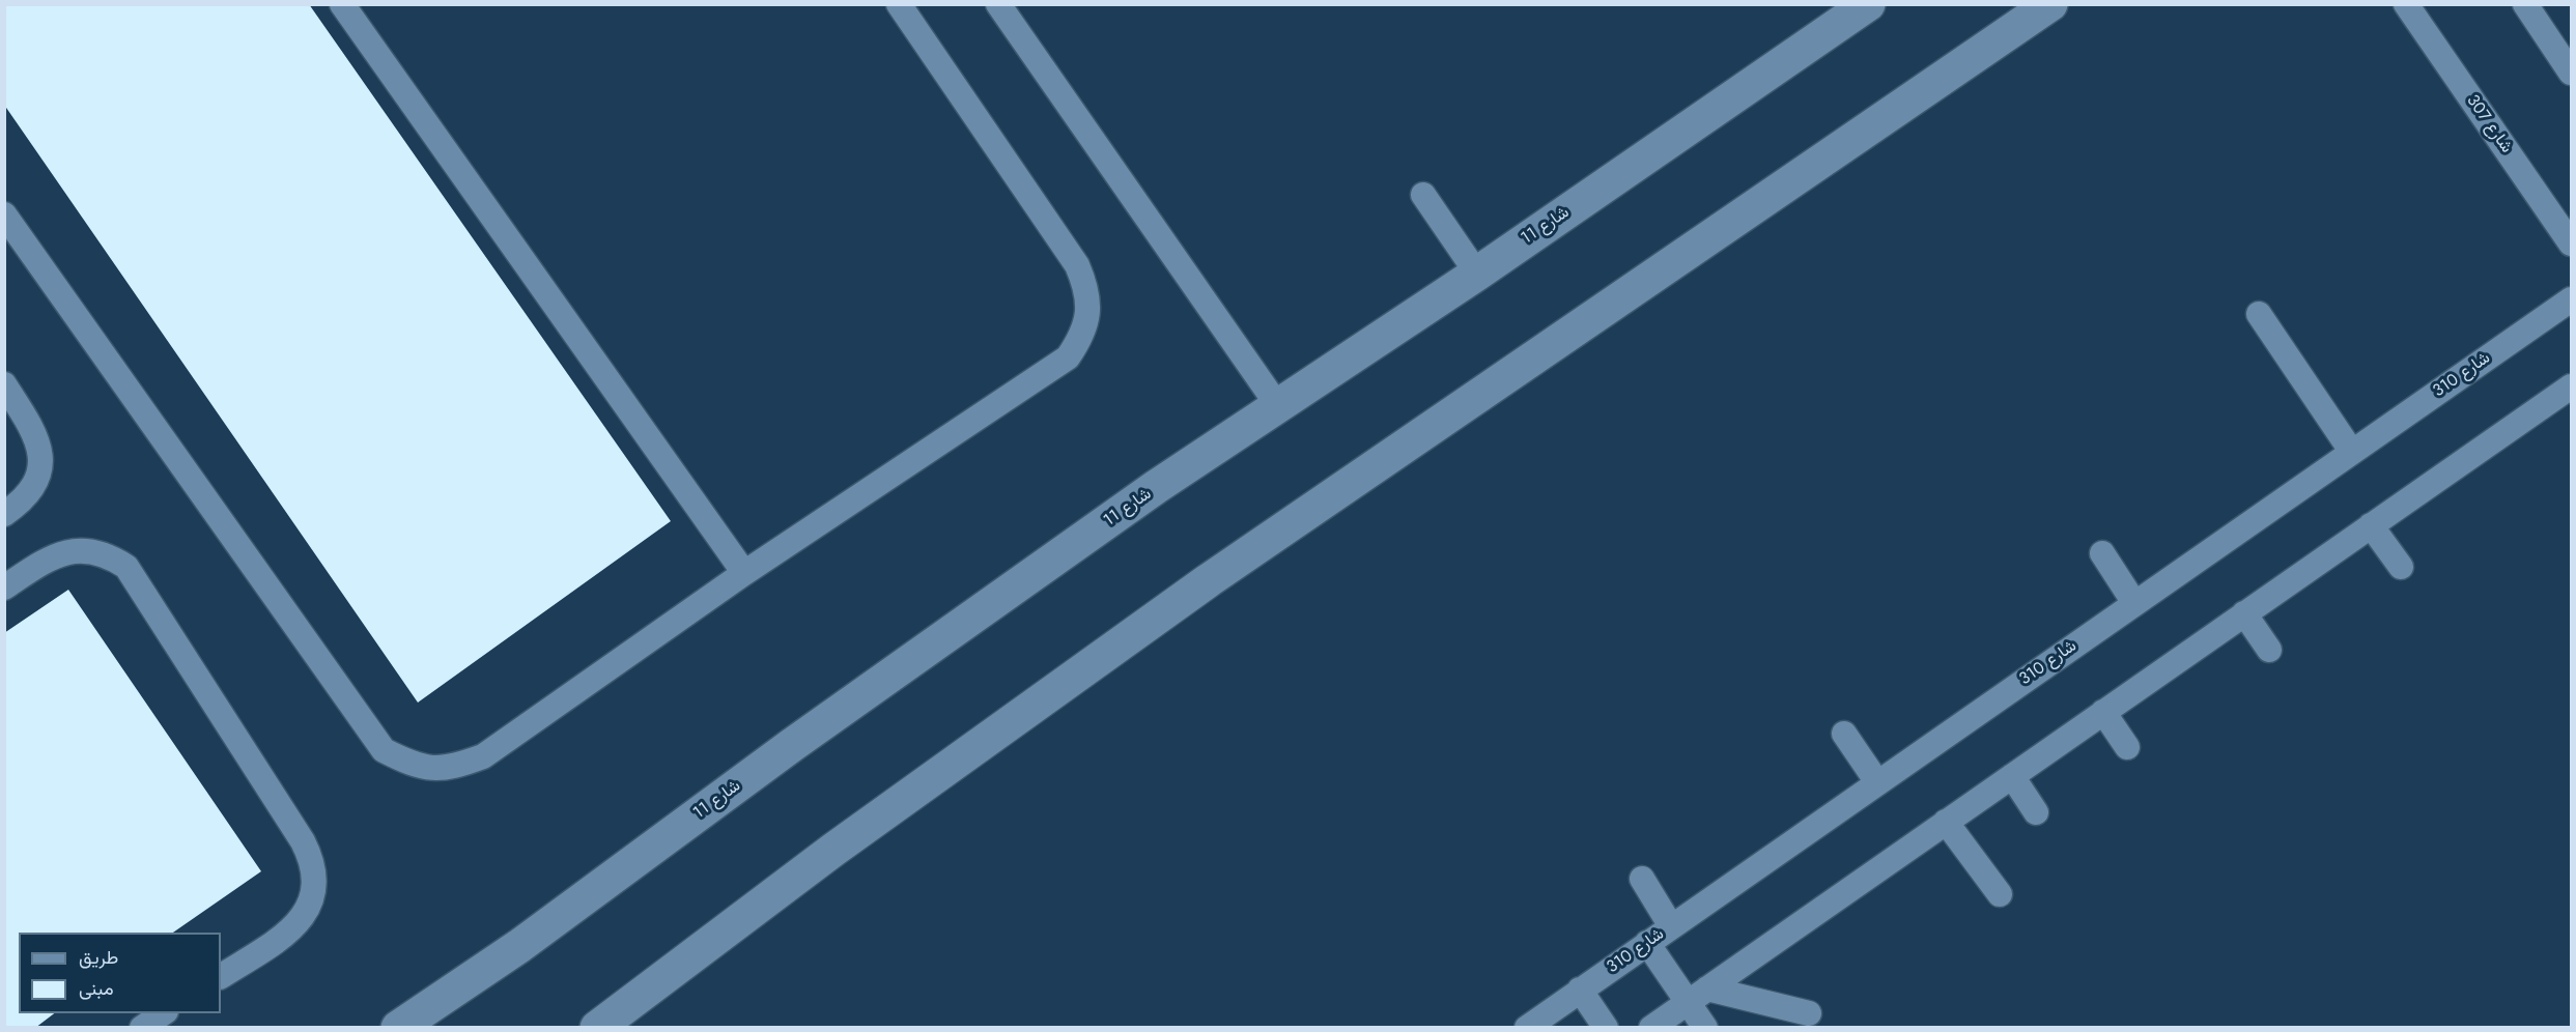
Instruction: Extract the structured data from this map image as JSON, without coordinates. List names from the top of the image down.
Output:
{
  "streets": {
    "street": ["شارع 11"],
    "lane": ["شارع 307", "شارع 310"]
  },
  "legend": ["طريق", "مبنى"]
}
